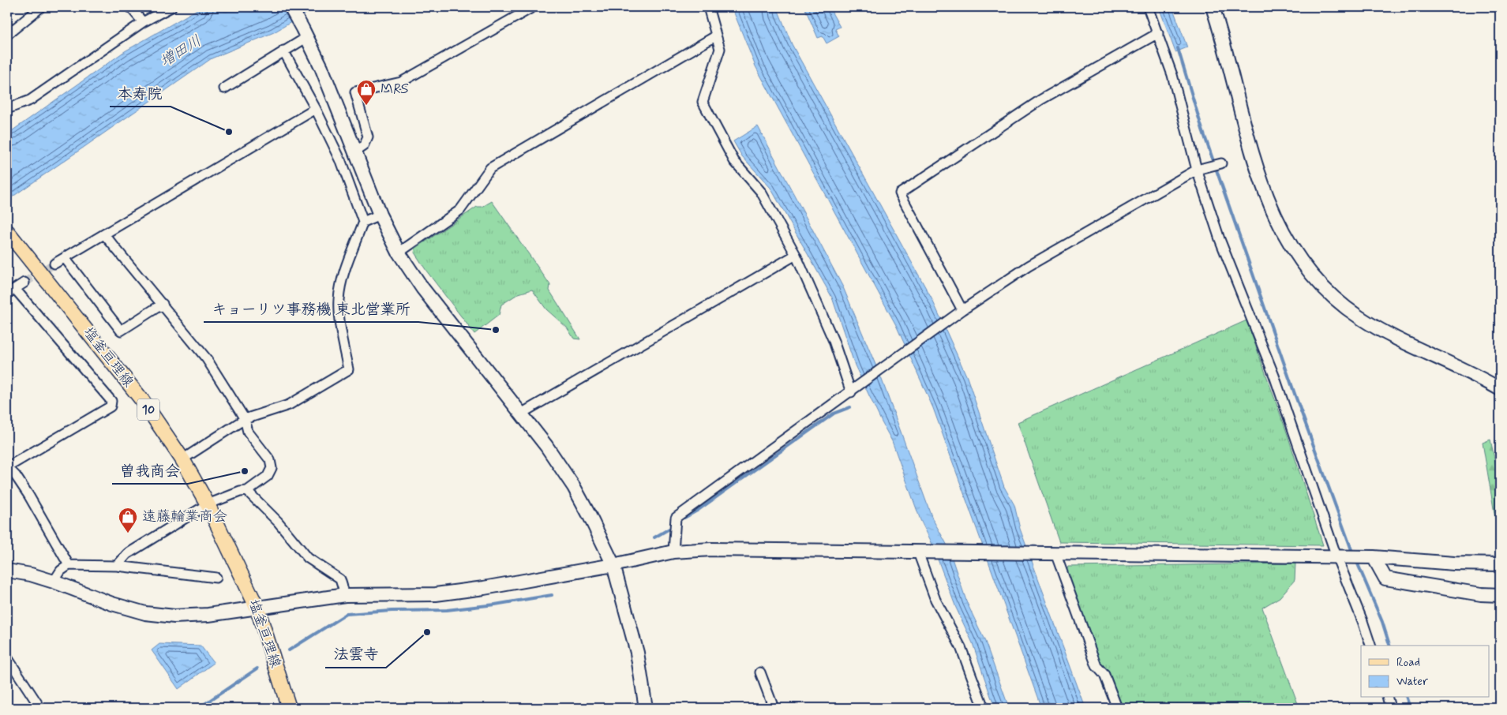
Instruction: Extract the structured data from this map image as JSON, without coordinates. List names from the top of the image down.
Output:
{
  "streets": {
    "main road": ["塩釜亘理線", "10"]
  },
  "water": ["増田川"],
  "places": {
    "shop": ["MRS", "遠藤輪業商会"],
    "other": [
      "本寿院",
      "キョーリツ事務機 東北営業所",
      "曽我商会",
      "法雲寺"
    ]
  },
  "legend": ["Road", "Water"]
}
